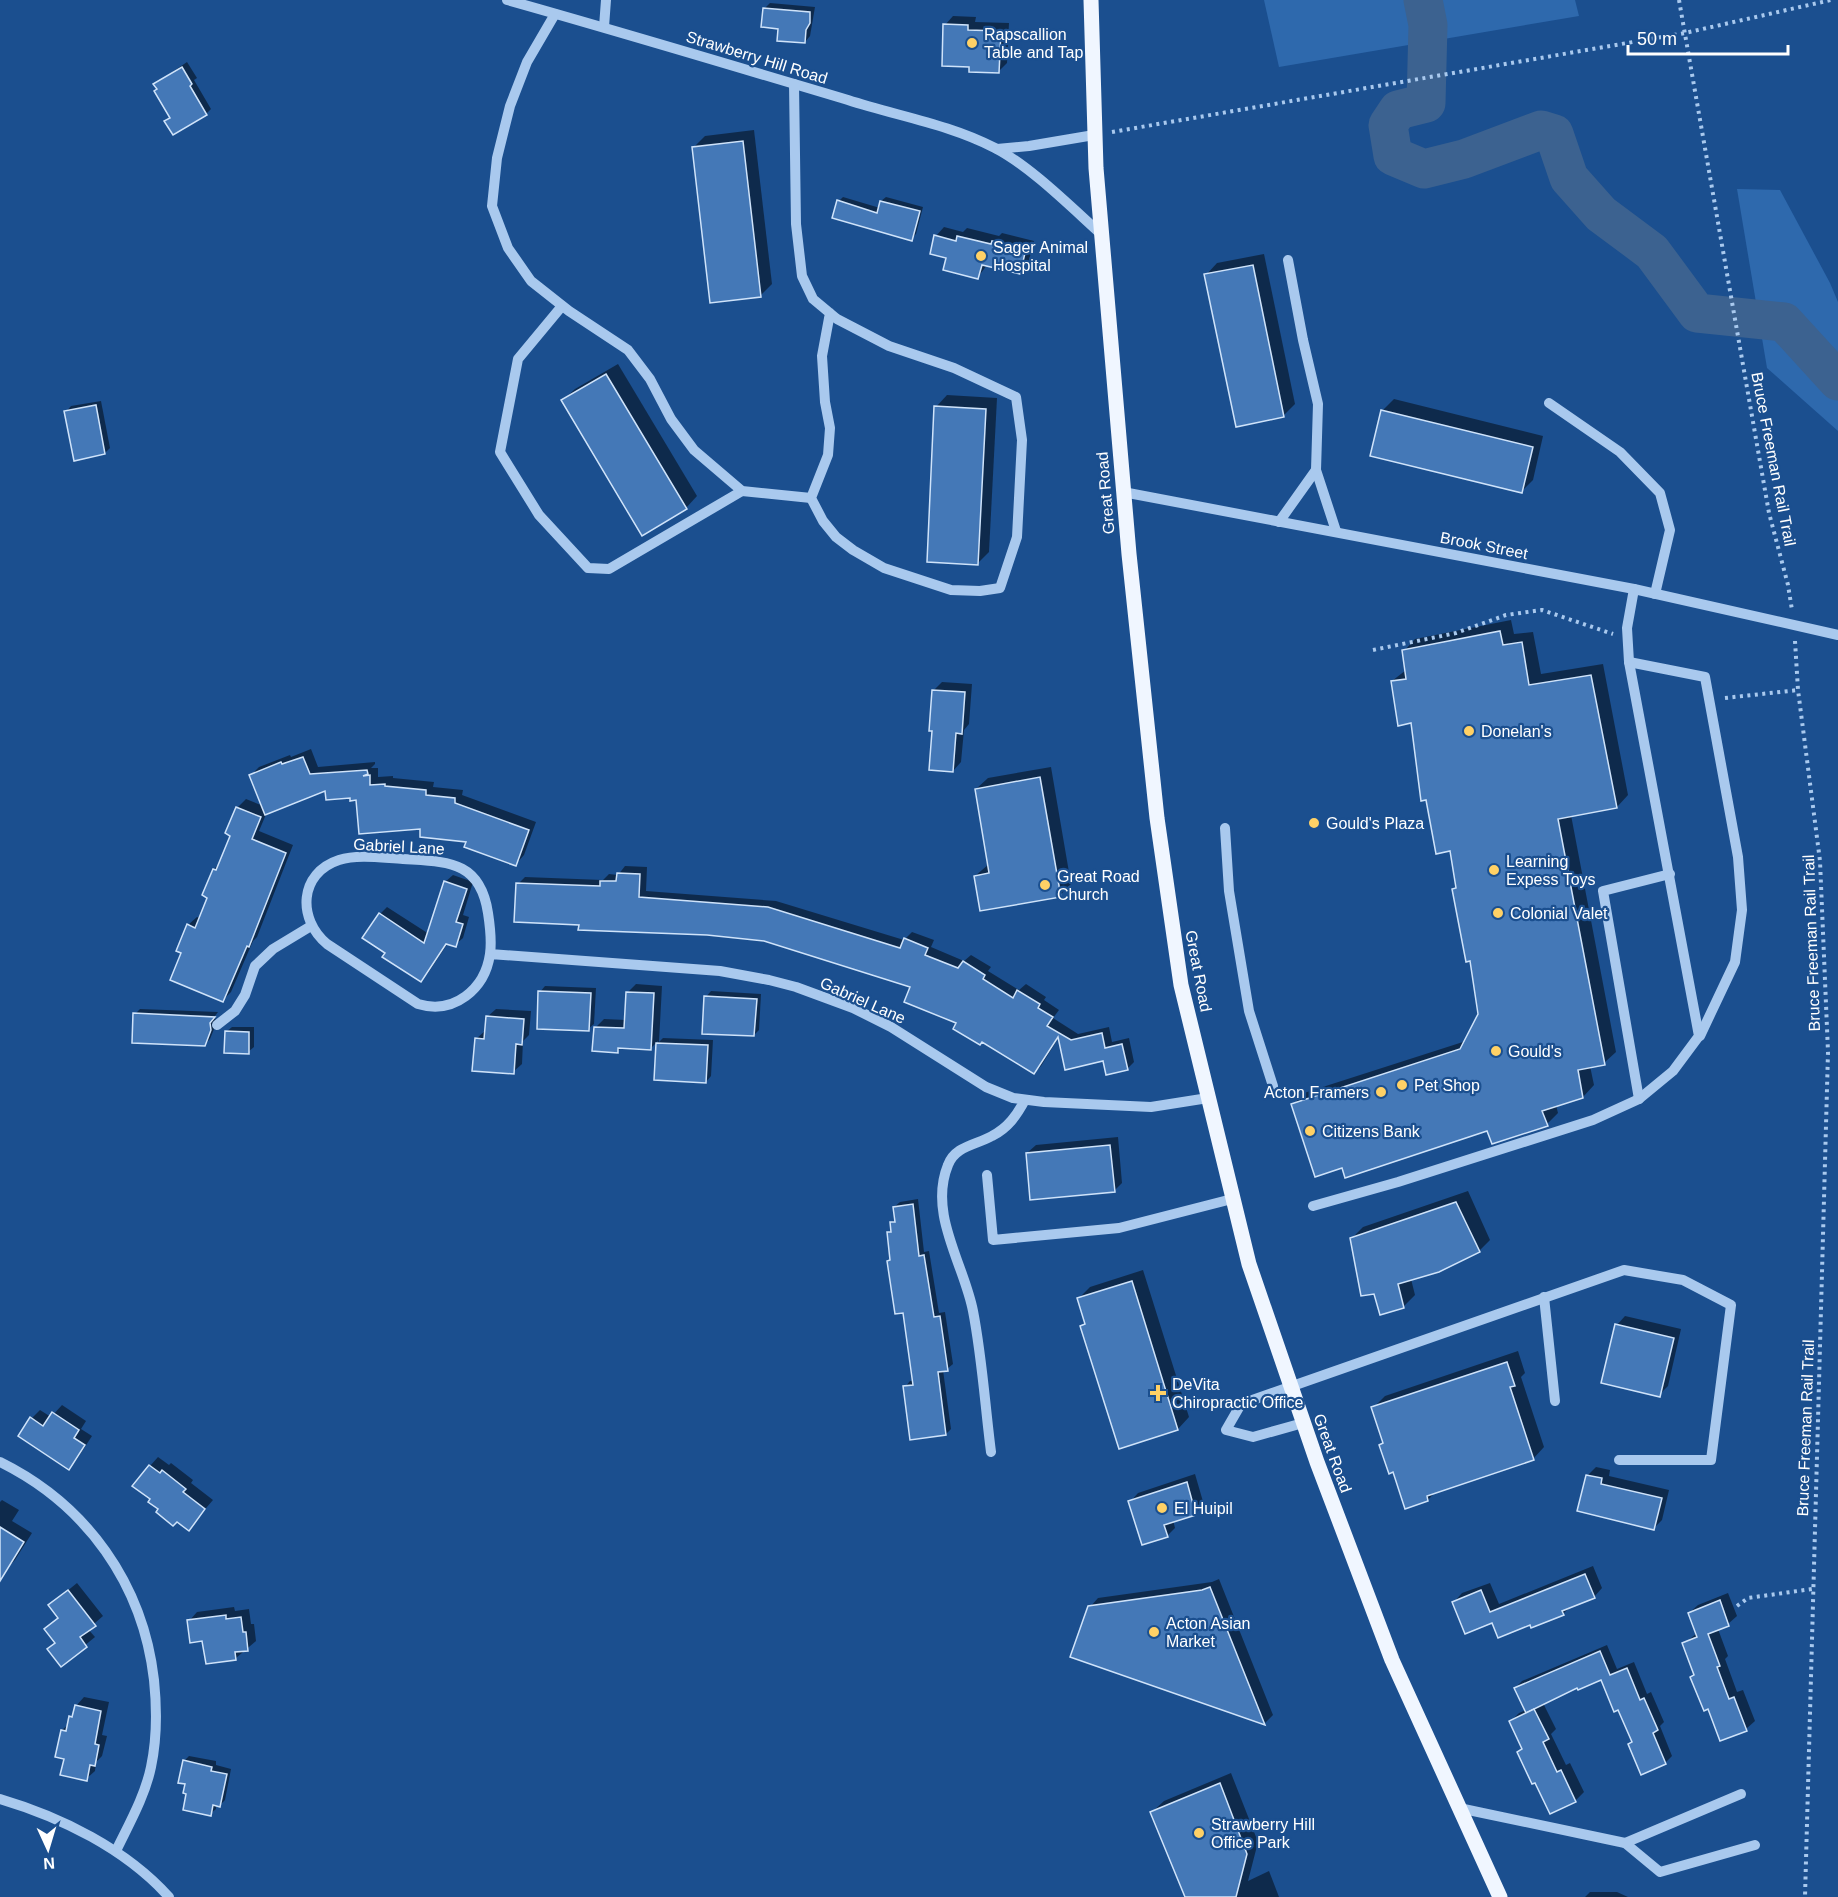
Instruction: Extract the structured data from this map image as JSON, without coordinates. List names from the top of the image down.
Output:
{
  "streets": {
    "main road": ["Great Road"],
    "street": ["Strawberry Hill Road", "Brook Street", "Gabriel Lane"],
    "path": ["Bruce Freeman Rail Trail"]
  },
  "crossings": [
    ["Strawberry Hill Road", "Great Road"],
    ["Bruce Freeman Rail Trail", "Brook Street"],
    ["Great Road", "Brook Street"],
    ["Great Road", "Gabriel Lane"]
  ],
  "places": {
    "other": [
      "Rapscallion Table and Tap",
      "Sager Animal Hospital",
      "Donelan's",
      "Gould's Plaza",
      "Learning Expess Toys",
      "Great Road Church",
      "Colonial Valet",
      "Gould's",
      "Pet Shop",
      "Acton Framers",
      "Citizens Bank",
      "El Huipil",
      "Acton Asian Market",
      "Strawberry Hill Office Park"
    ],
    "health": ["DeVita Chiropractic Office"]
  },
  "scale_bar": "50 m",
  "north": "bottom"
}
